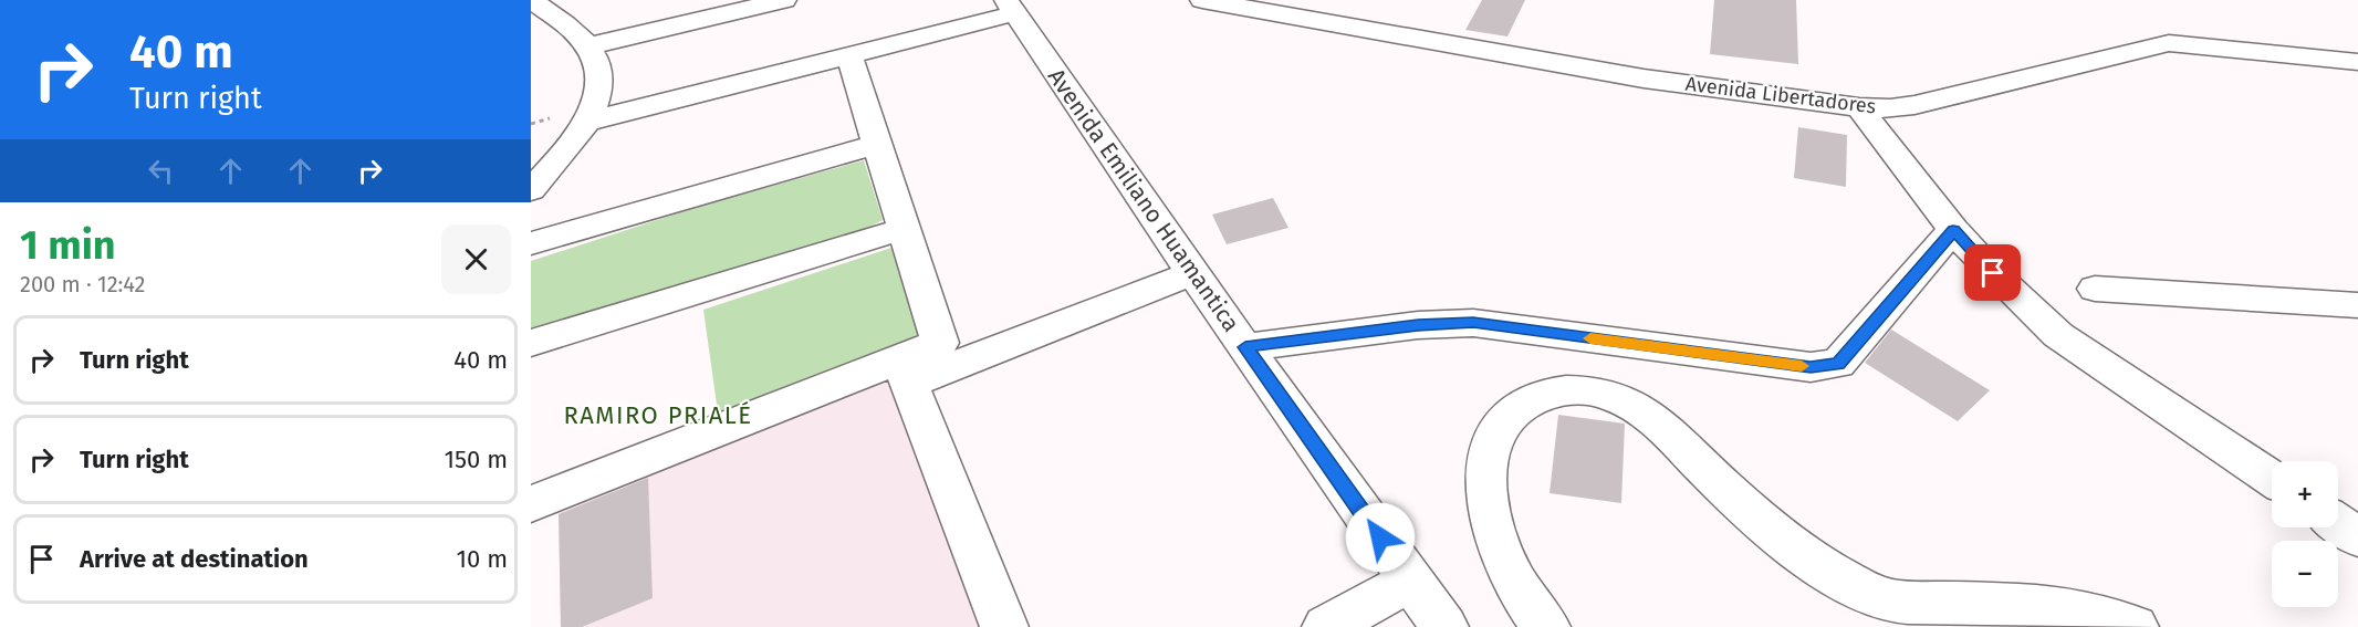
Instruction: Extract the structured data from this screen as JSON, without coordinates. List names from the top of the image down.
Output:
{
  "streets": {
    "street": ["Avenida Libertadores", "Avenida Emiliano Huamantica"]
  },
  "districts": ["RAMIRO PRIALÉ"],
  "page": {
    "turn": ["40 m", "Turn right"],
    "heading": ["1 min", "200 m · 12:42"],
    "list": [
      {
        "name": "Turn right",
        "value": "40 m"
      },
      {
        "name": "Turn right",
        "value": "150 m"
      },
      {
        "name": "Arrive at destination",
        "value": "10 m"
      }
    ],
    "map_buttons": ["+", "−"]
  }
}
